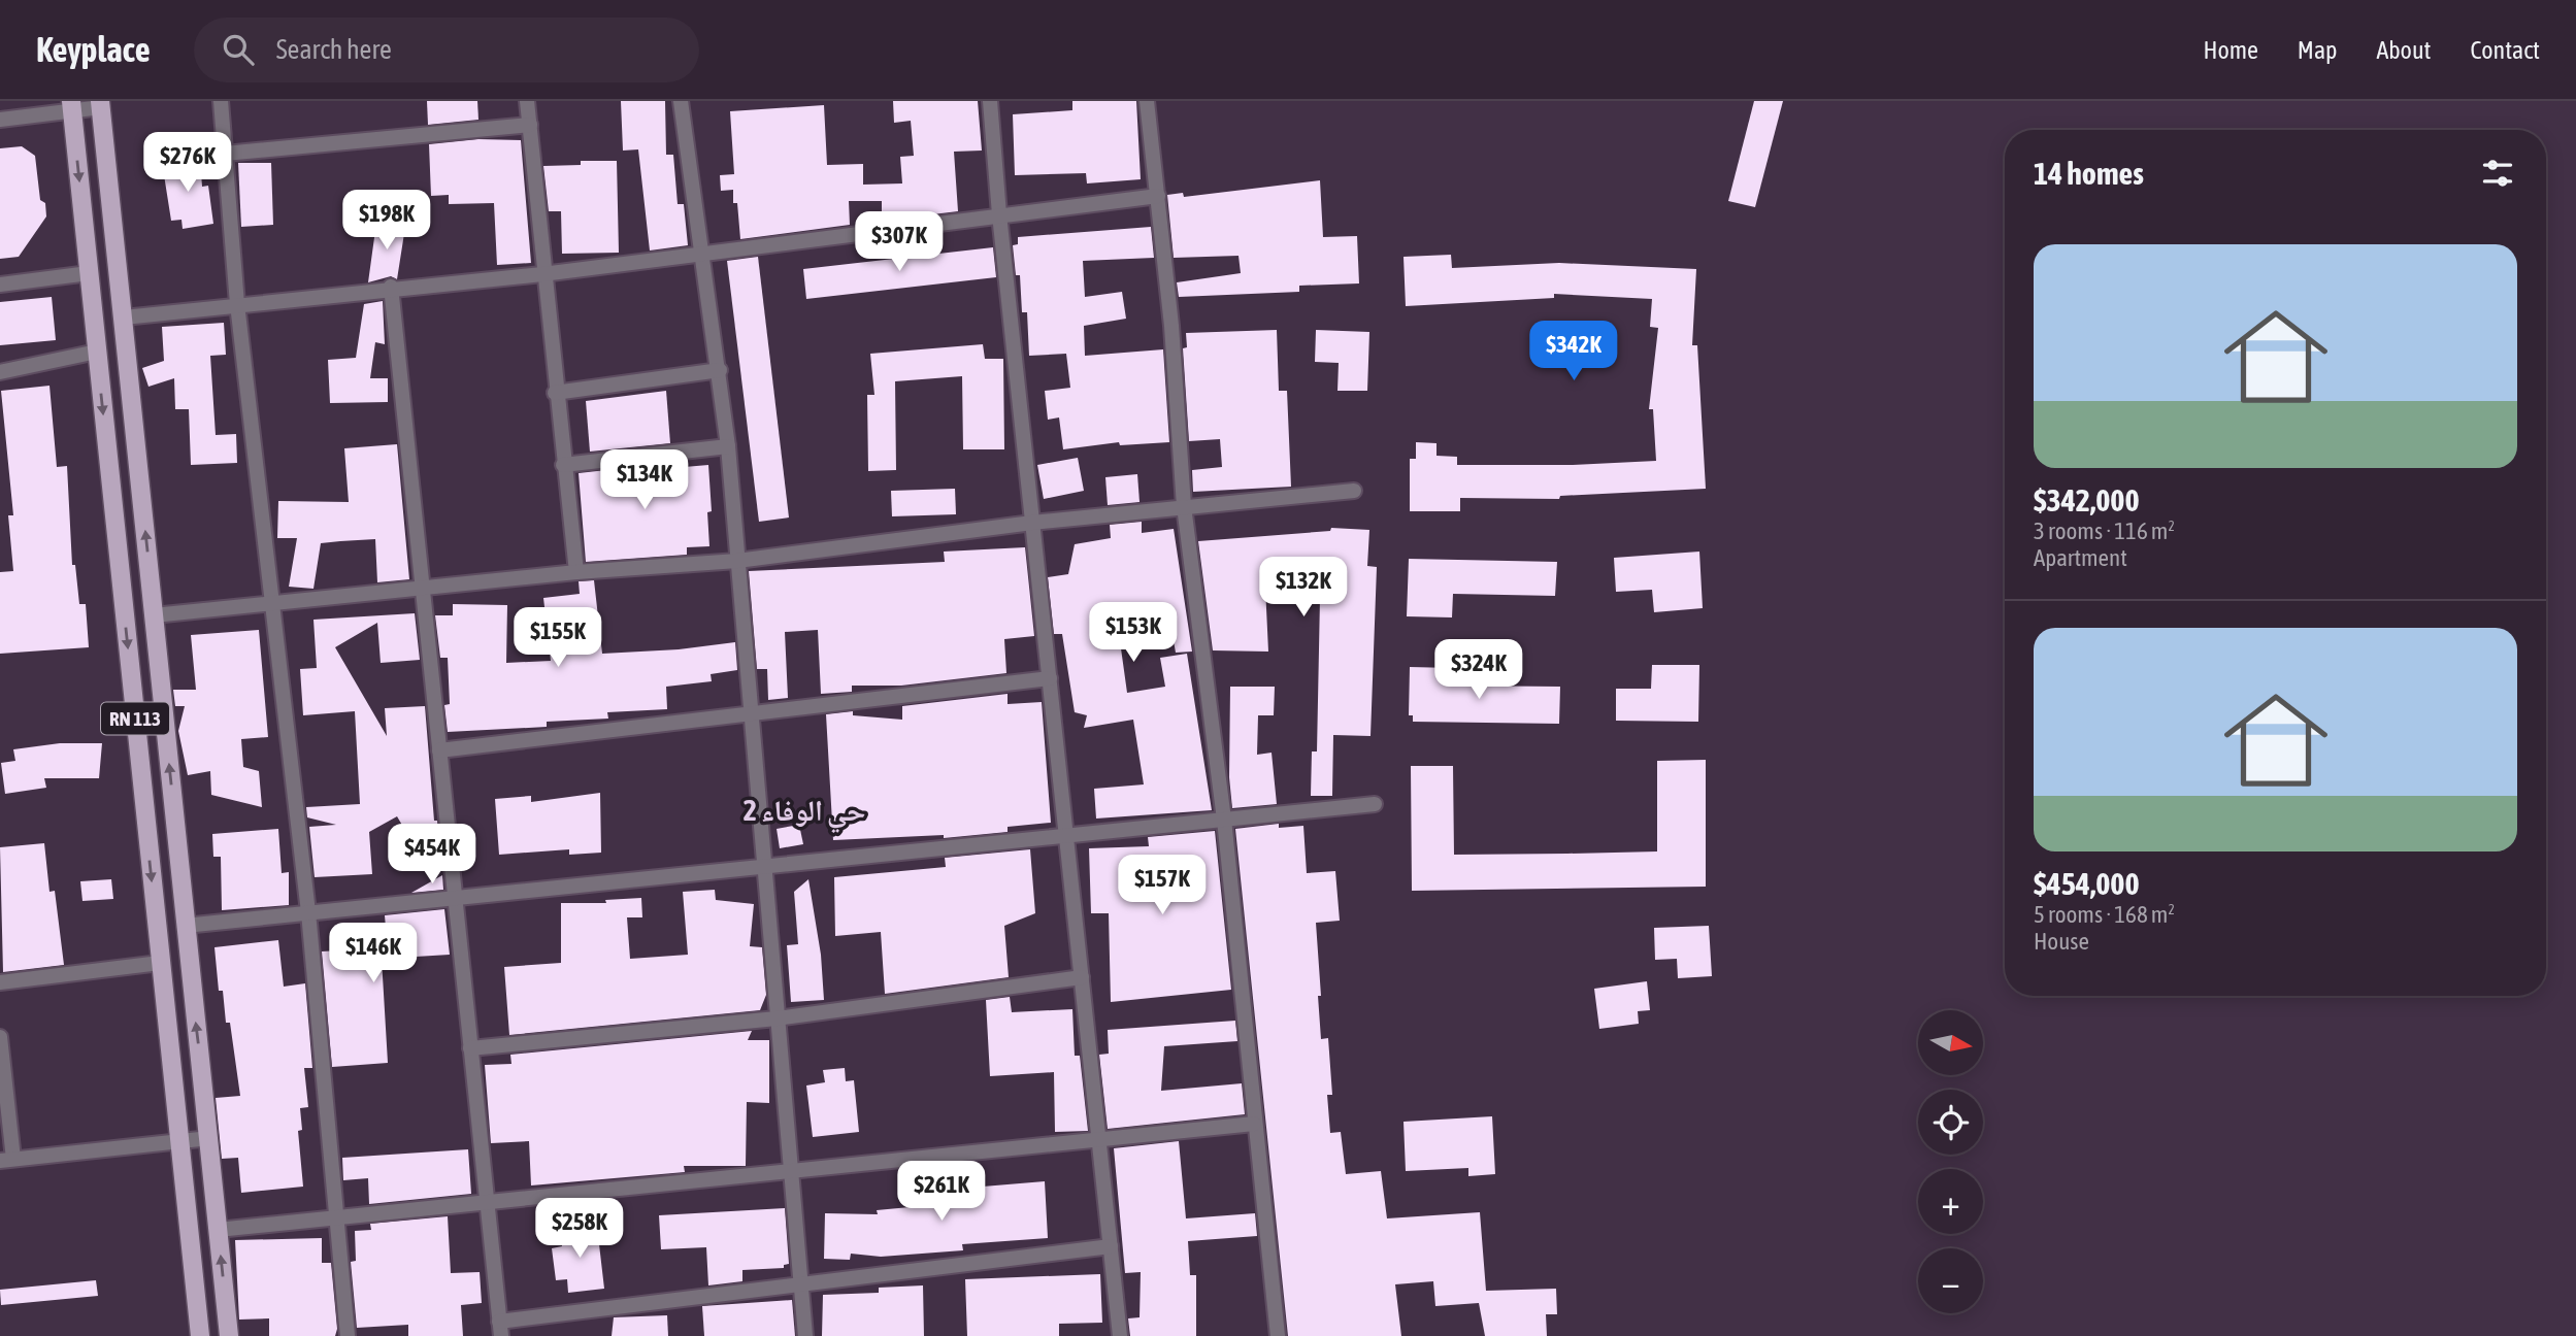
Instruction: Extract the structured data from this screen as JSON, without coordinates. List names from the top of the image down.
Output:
{
  "streets": {
    "main road": ["RN 113"]
  },
  "districts": ["حي الوفاء 2"],
  "north": "right",
  "page": {
    "header": "Keyplace",
    "search": "Search here",
    "nav": [
      "Home",
      "Map",
      "About",
      "Contact"
    ],
    "heading": "14 homes",
    "price": [
      "$276K",
      "$198K",
      "$307K",
      "$342K",
      "$134K",
      "$132K",
      "$153K",
      "$155K",
      "$324K",
      "$454K",
      "$157K",
      "$146K",
      "$261K",
      "$258K"
    ],
    "list": [
      {
        "name": "$342,000",
        "note": "3 rooms · 116 m² · Apartment"
      },
      {
        "name": "$454,000",
        "note": "5 rooms · 168 m² · House"
      }
    ],
    "map_buttons": ["+", "−"]
  }
}
